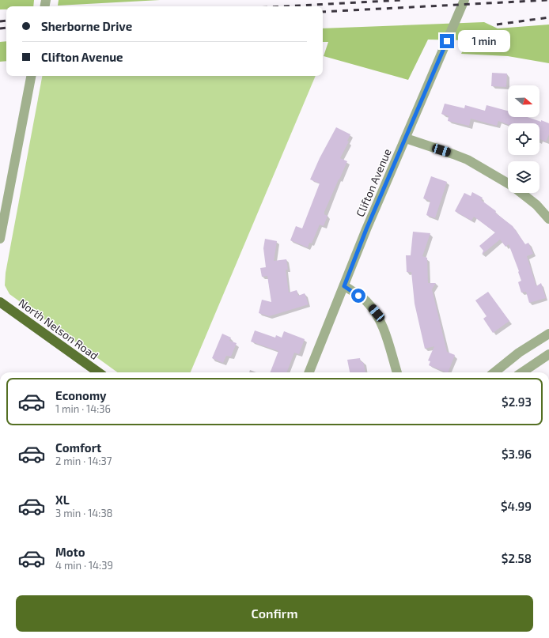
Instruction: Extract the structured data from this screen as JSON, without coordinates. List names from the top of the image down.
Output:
{
  "streets": {
    "main road": ["North Nelson Road"],
    "street": ["Clifton Avenue"]
  },
  "north": "right",
  "page": {
    "banner": ["Sherborne Drive", "Clifton Avenue"],
    "bubble": "1 min",
    "list": [
      {
        "name": "Economy",
        "note": "1 min · 14:36",
        "value": "$2.93"
      },
      {
        "name": "Comfort",
        "note": "2 min · 14:37",
        "value": "$3.96"
      },
      {
        "name": "XL",
        "note": "3 min · 14:38",
        "value": "$4.99"
      },
      {
        "name": "Moto",
        "note": "4 min · 14:39",
        "value": "$2.58"
      }
    ],
    "buttons": "Confirm"
  }
}
